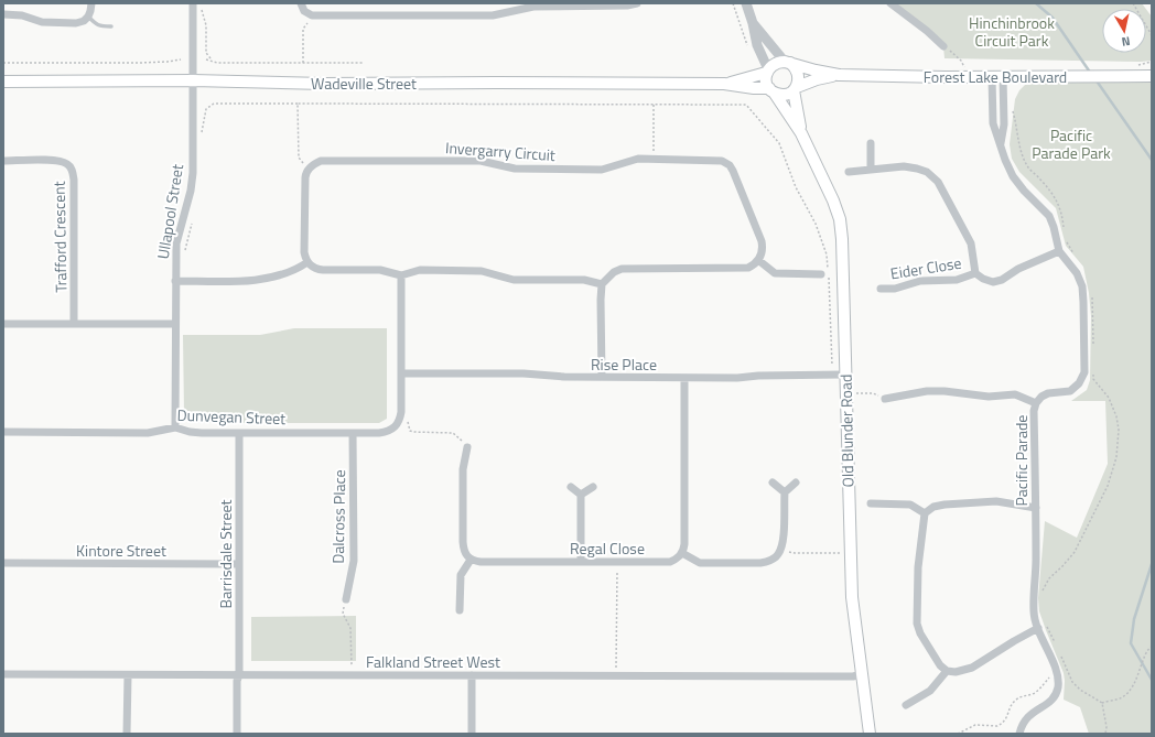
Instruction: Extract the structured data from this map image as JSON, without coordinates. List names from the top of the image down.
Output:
{
  "streets": {
    "main road": ["Forest Lake Boulevard", "Wadeville Street", "Old Blunder Road"],
    "street": [
      "Invergarry Circuit",
      "Ullapool Street",
      "Trafford Crescent",
      "Eider Close",
      "Rise Place",
      "Dunvegan Street",
      "Pacific Parade",
      "Dalcross Place",
      "Regal Close",
      "Kintore Street",
      "Barrisdale Street",
      "Falkland Street West"
    ]
  },
  "crossings": [
    ["Forest Lake Boulevard", "Wadeville Street"],
    ["Forest Lake Boulevard", "Old Blunder Road"],
    ["Forest Lake Boulevard", "Pacific Parade"],
    ["Wadeville Street", "Ullapool Street"],
    ["Wadeville Street", "Old Blunder Road"],
    ["Ullapool Street", "Dunvegan Street"],
    ["Rise Place", "Dunvegan Street"],
    ["Rise Place", "Old Blunder Road"],
    ["Dunvegan Street", "Dalcross Place"],
    ["Dunvegan Street", "Barrisdale Street"],
    ["Old Blunder Road", "Falkland Street West"],
    ["Kintore Street", "Barrisdale Street"],
    ["Barrisdale Street", "Falkland Street West"]
  ],
  "parks": ["Hinchinbrook Circuit Park", "Pacific Parade Park"],
  "north": "bottom"
}
